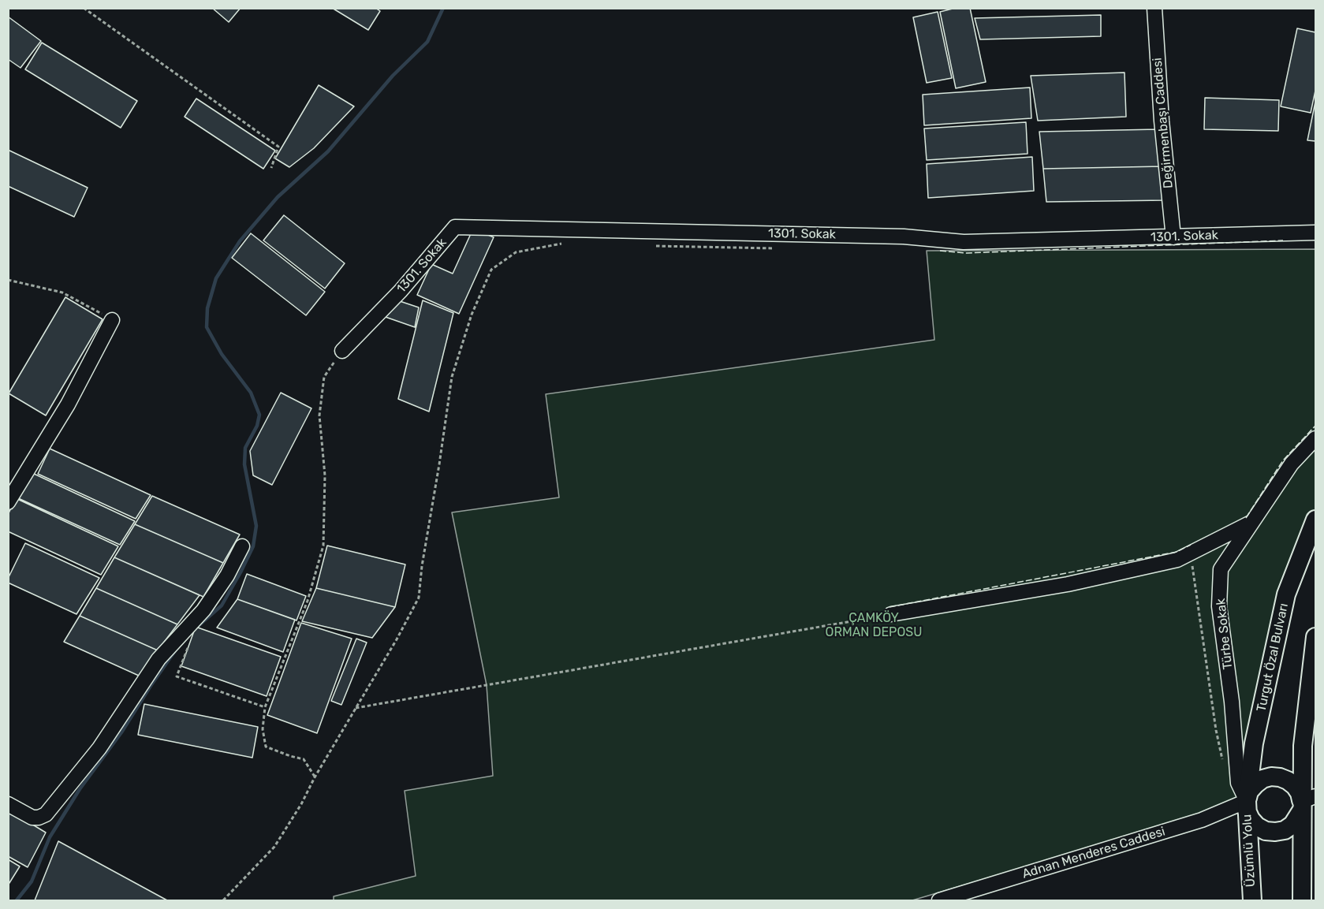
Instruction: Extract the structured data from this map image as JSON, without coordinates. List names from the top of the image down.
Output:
{
  "streets": {
    "main road": ["Turgut Özal Bulvarı", "Üzümlü Yolu"],
    "street": [
      "Değirmenbaşı Caddesi",
      "1301. Sokak",
      "Türbe Sokak",
      "Adnan Menderes Caddesi"
    ]
  },
  "crossings": [
    ["Değirmenbaşı Caddesi", "1301. Sokak"],
    ["Türbe Sokak", "Turgut Özal Bulvarı"],
    ["Türbe Sokak", "Üzümlü Yolu"],
    ["Türbe Sokak", "Adnan Menderes Caddesi"],
    ["Turgut Özal Bulvarı", "Üzümlü Yolu"],
    ["Turgut Özal Bulvarı", "Adnan Menderes Caddesi"],
    ["Üzümlü Yolu", "Adnan Menderes Caddesi"]
  ],
  "parks": ["ÇAMKÖY ORMAN DEPOSU"]
}
